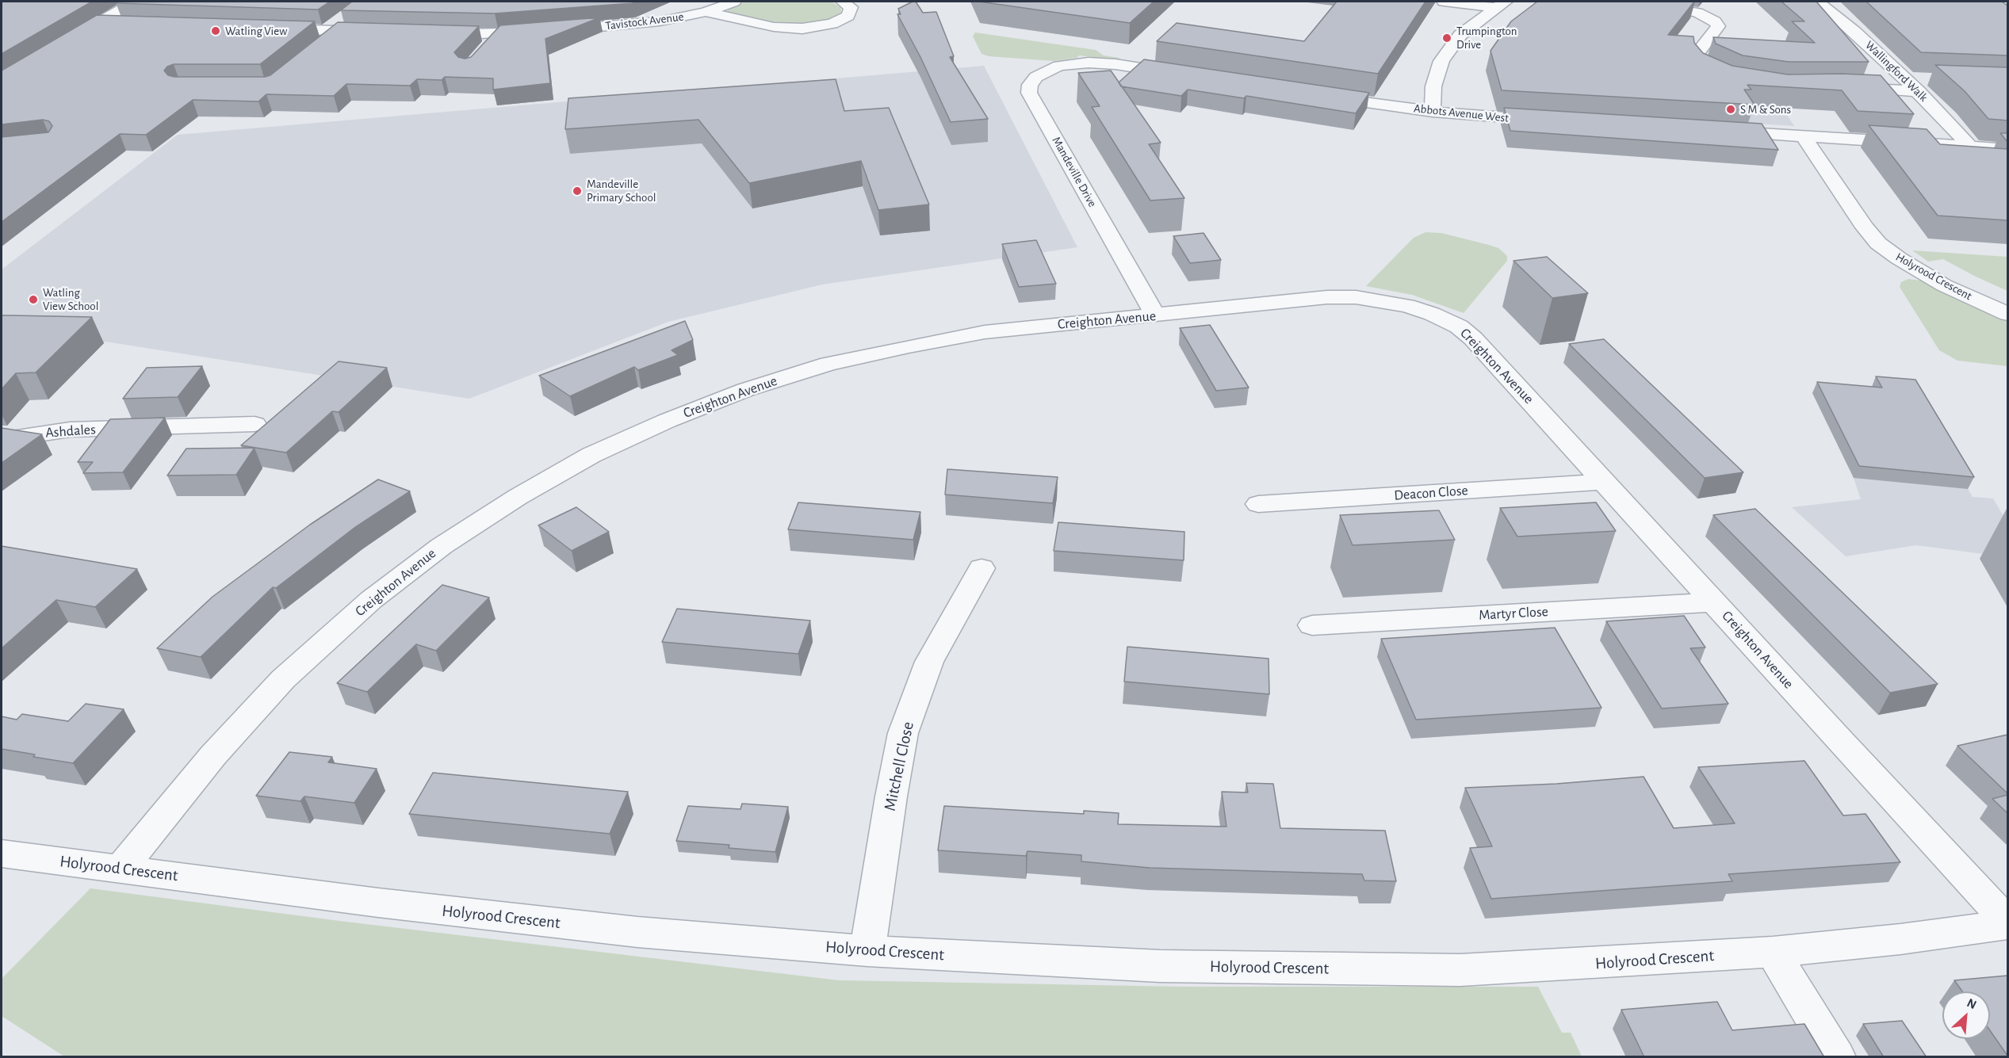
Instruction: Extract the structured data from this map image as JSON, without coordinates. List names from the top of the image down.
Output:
{
  "streets": {
    "street": [
      "Tavistock Avenue",
      "Wallingford Walk",
      "Abbots Avenue West",
      "Mandeville Drive",
      "Holyrood Crescent",
      "Creighton Avenue",
      "Ashdales",
      "Deacon Close",
      "Martyr Close",
      "Mitchell Close"
    ]
  },
  "crossings": [
    ["Mandeville Drive", "Creighton Avenue"],
    ["Holyrood Crescent", "Creighton Avenue"],
    ["Holyrood Crescent", "Mitchell Close"],
    ["Creighton Avenue", "Deacon Close"],
    ["Creighton Avenue", "Martyr Close"]
  ],
  "places": [
    "Watling View",
    "Trumpington Drive",
    "S M & Sons",
    "Mandeville Primary School",
    "Watling View School"
  ],
  "north": "top right"
}
